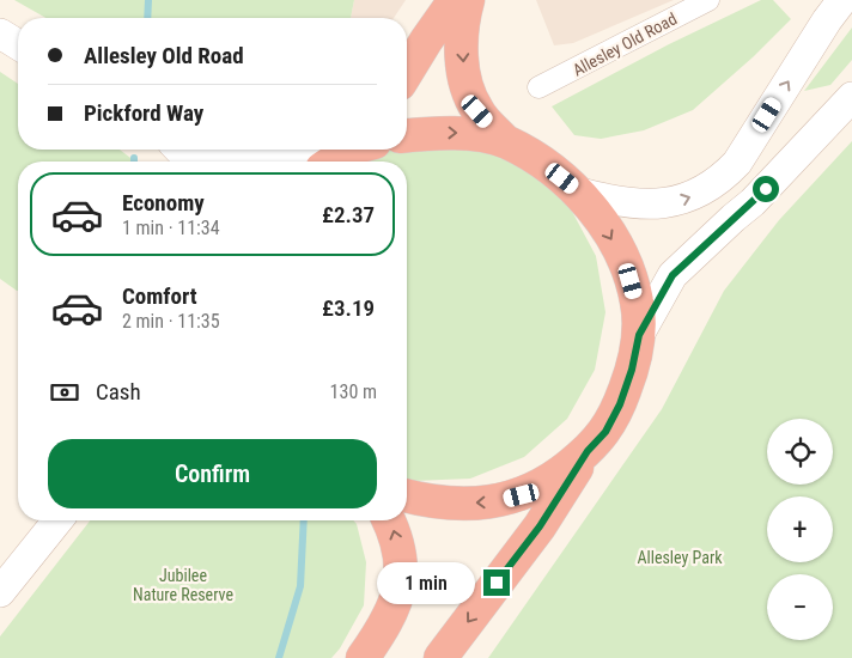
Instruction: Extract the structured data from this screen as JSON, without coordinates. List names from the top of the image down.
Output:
{
  "streets": {
    "street": ["Allesley Old Road"]
  },
  "parks": ["Allesley Park", "Jubilee Nature Reserve"],
  "page": {
    "banner": ["Allesley Old Road", "Pickford Way"],
    "list": [
      {
        "name": "Economy",
        "note": "1 min · 11:34",
        "value": "£2.37"
      },
      {
        "name": "Comfort",
        "note": "2 min · 11:35",
        "value": "£3.19"
      }
    ],
    "pay": ["Cash", "130 m"],
    "map_buttons": ["+", "−"],
    "buttons": "Confirm",
    "bubble": "1 min"
  }
}
